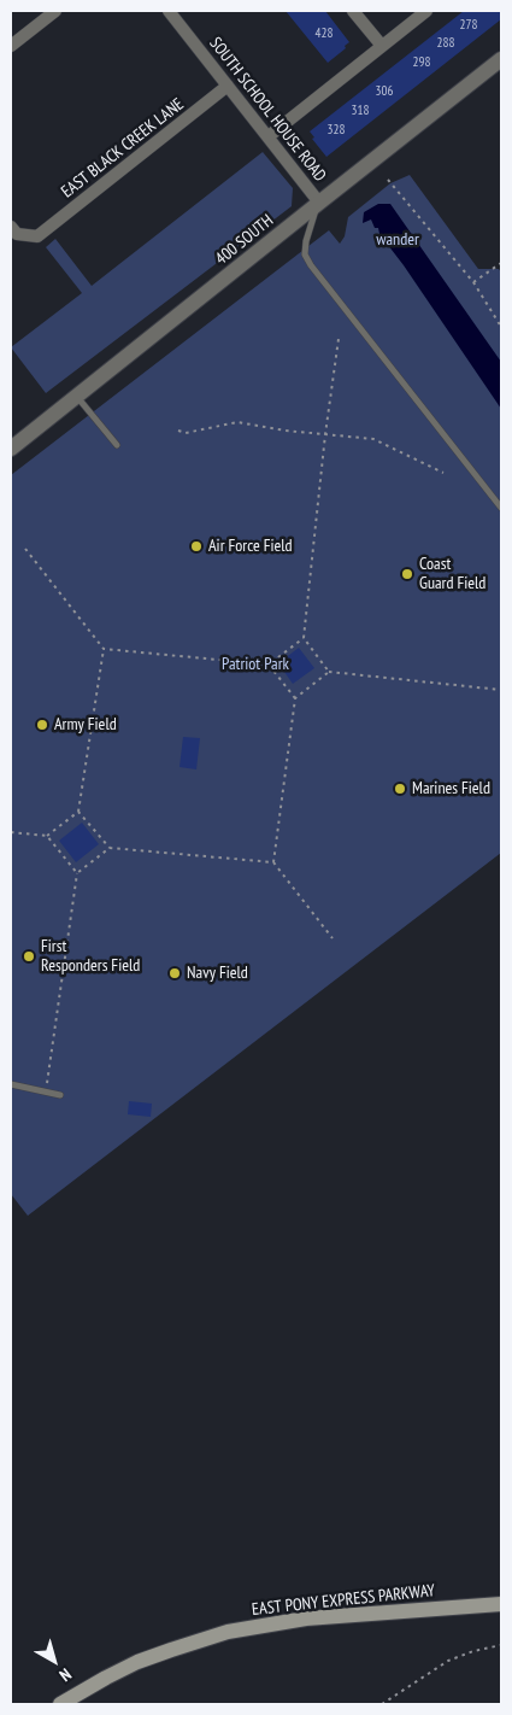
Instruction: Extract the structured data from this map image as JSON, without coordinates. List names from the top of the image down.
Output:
{
  "streets": {
    "main road": ["EAST PONY EXPRESS PARKWAY"],
    "street": ["SOUTH SCHOOL HOUSE ROAD", "EAST BLACK CREEK LANE", "400 SOUTH"]
  },
  "crossings": [
    ["SOUTH SCHOOL HOUSE ROAD", "EAST BLACK CREEK LANE"],
    ["SOUTH SCHOOL HOUSE ROAD", "400 SOUTH"]
  ],
  "parks": ["wander", "Patriot Park"],
  "places": [
    "Air Force Field",
    "Coast Guard Field",
    "Army Field",
    "Marines Field",
    "First Responders Field",
    "Navy Field"
  ],
  "house_numbers": [
    "278",
    "428",
    "288",
    "298",
    "306",
    "318",
    "328"
  ],
  "north": "bottom right"
}
